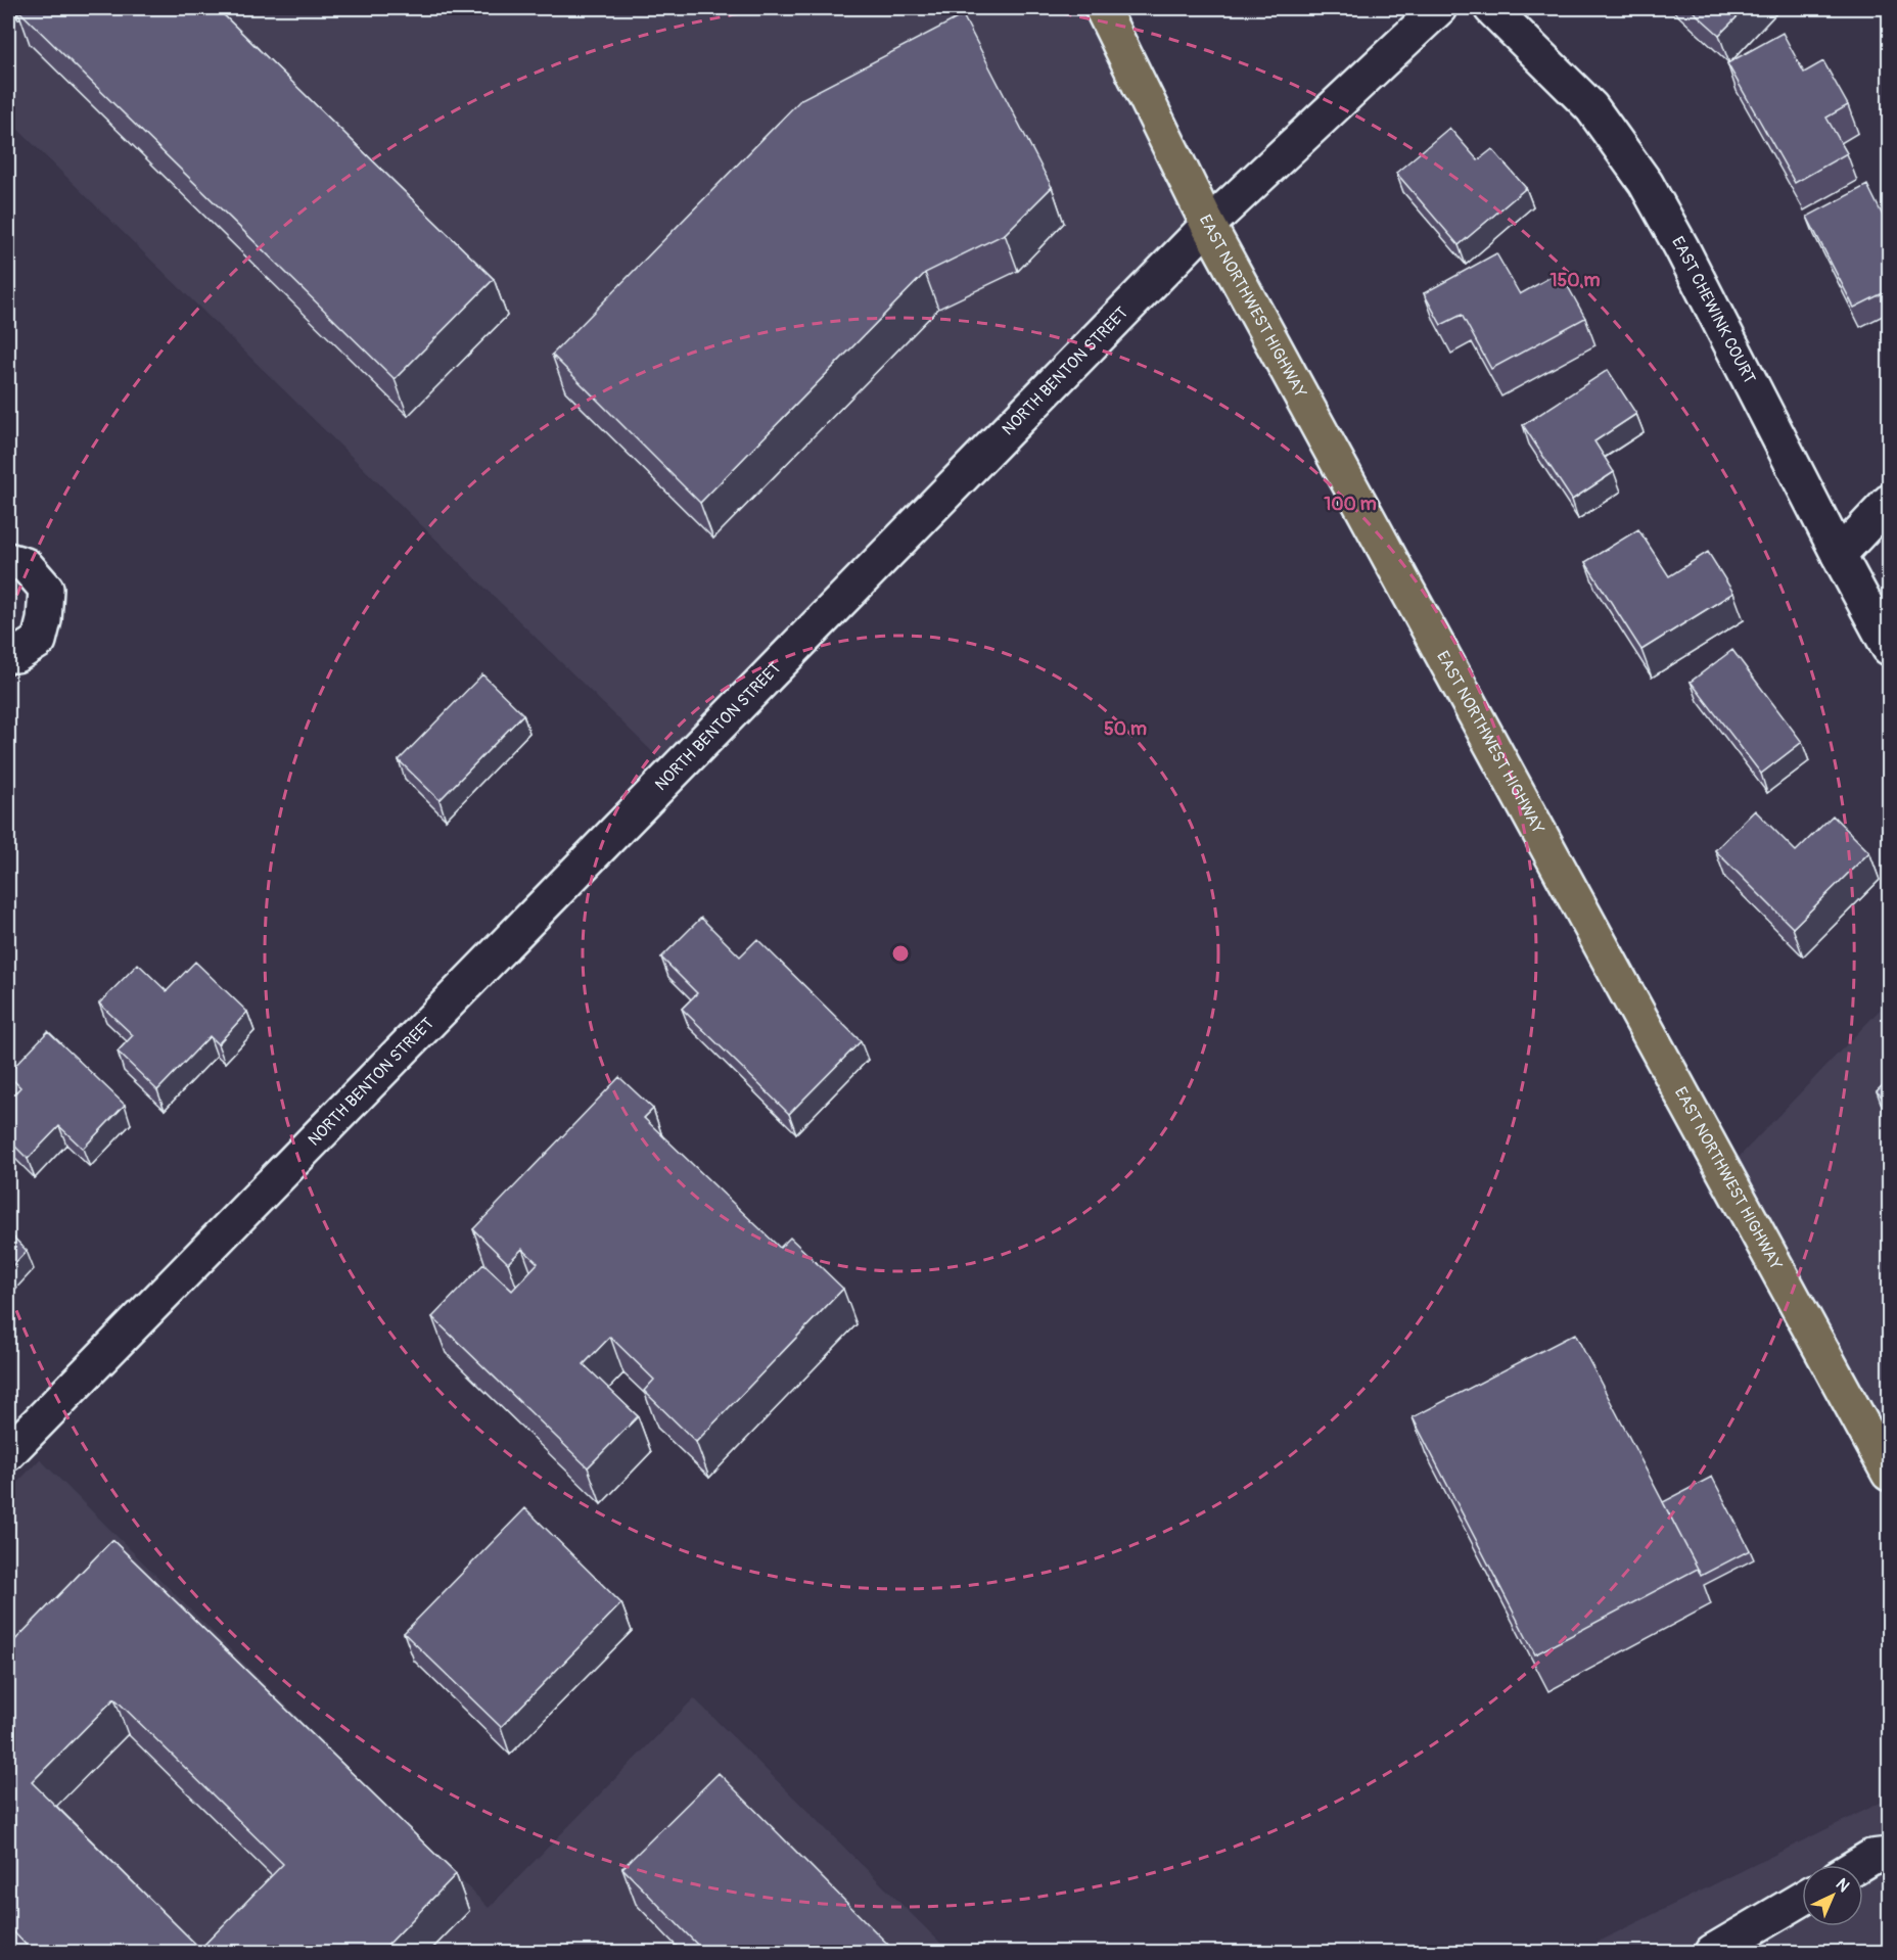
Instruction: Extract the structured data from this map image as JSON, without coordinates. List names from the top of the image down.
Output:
{
  "streets": {
    "main road": ["EAST NORTHWEST HIGHWAY"],
    "street": ["EAST CHEWINK COURT", "NORTH BENTON STREET"]
  },
  "crossings": [
    ["EAST NORTHWEST HIGHWAY", "NORTH BENTON STREET"]
  ],
  "north": "top right",
  "rings": ["150 m", "100 m", "50 m"]
}
